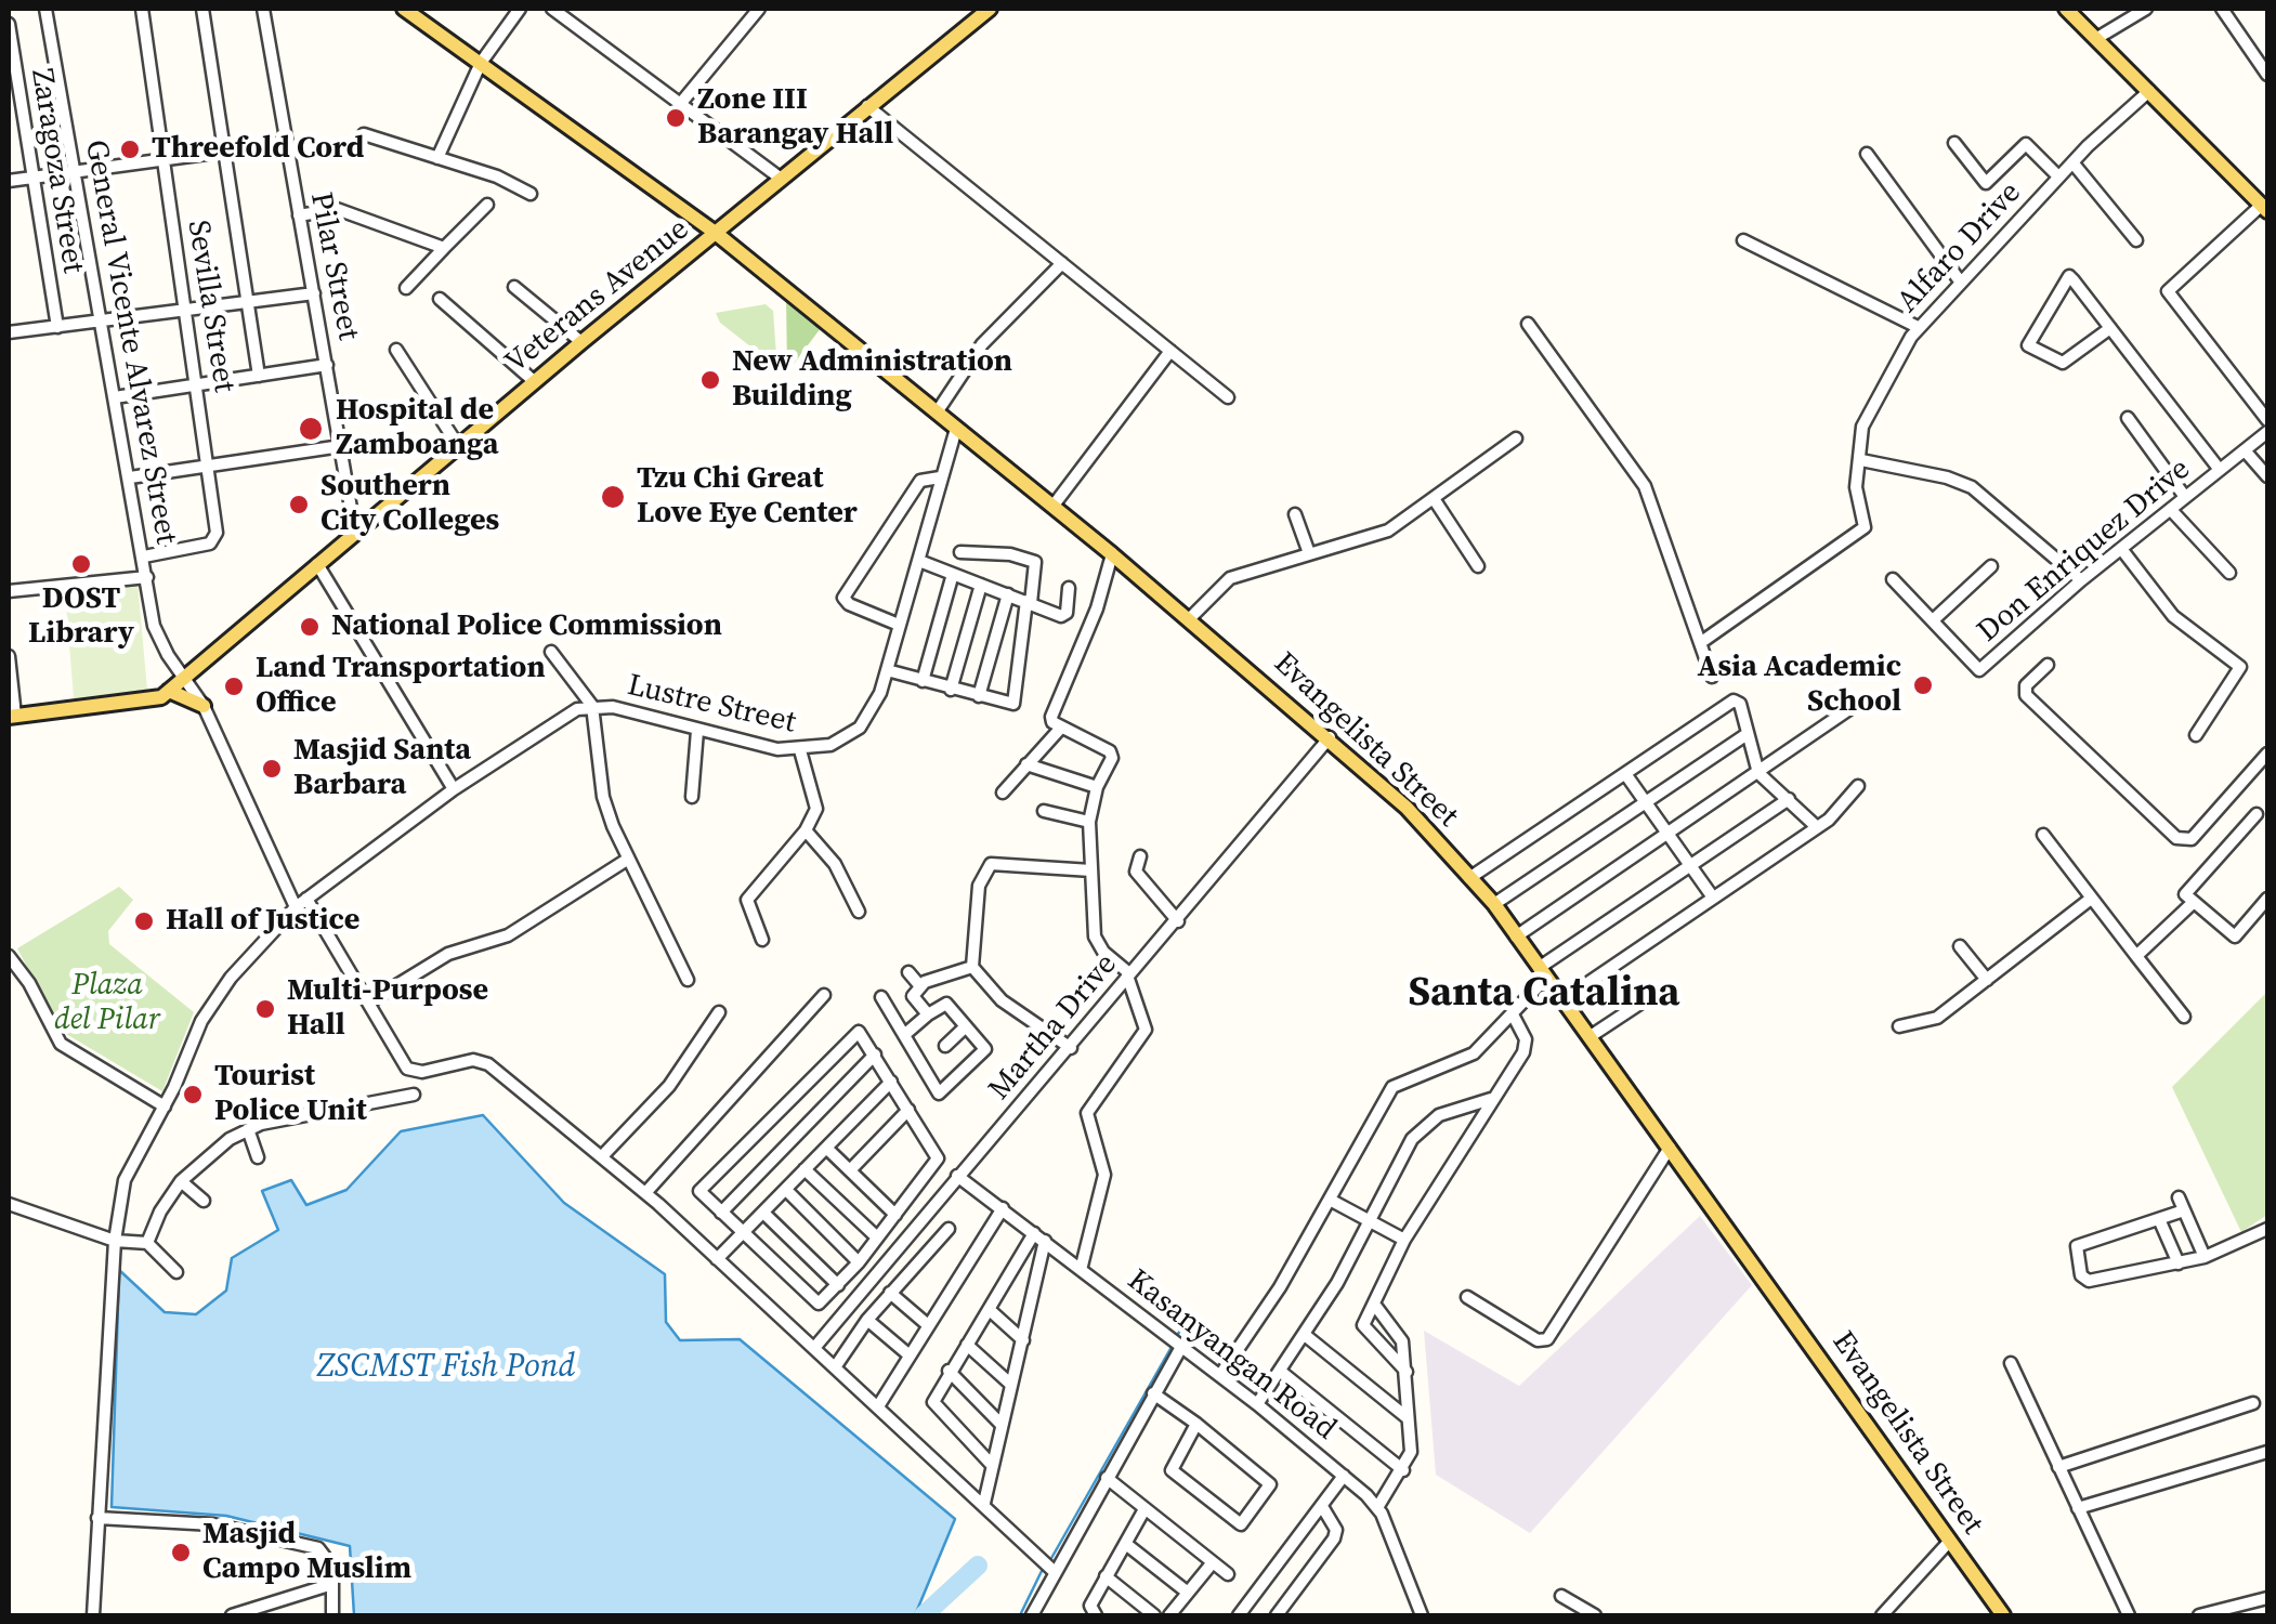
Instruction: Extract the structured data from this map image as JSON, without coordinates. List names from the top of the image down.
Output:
{
  "streets": {
    "main road": ["Veterans Avenue", "Evangelista Street"],
    "street": [
      "Zaragoza Street",
      "Alfaro Drive",
      "Pilar Street",
      "Sevilla Street",
      "General Vicente Alvarez Street",
      "Don Enriquez Drive",
      "Lustre Street",
      "Martha Drive",
      "Kasanyangan Road"
    ]
  },
  "crossings": [
    ["Pilar Street", "Veterans Avenue"],
    ["Veterans Avenue", "General Vicente Alvarez Street"],
    ["Veterans Avenue", "Evangelista Street"],
    ["Sevilla Street", "General Vicente Alvarez Street"],
    ["General Vicente Alvarez Street", "Lustre Street"],
    ["Lustre Street", "Evangelista Street"],
    ["Evangelista Street", "Martha Drive"],
    ["Martha Drive", "Kasanyangan Road"]
  ],
  "districts": ["Santa Catalina"],
  "water": ["ZSCMST Fish Pond"],
  "parks": ["Plaza del Pilar"],
  "places": [
    "Zone III Barangay Hall",
    "Threefold Cord",
    "New Administration Building",
    "Hospital de Zamboanga",
    "Tzu Chi Great Love Eye Center",
    "Southern City Colleges",
    "DOST Library",
    "National Police Commission",
    "Asia Academic School",
    "Land Transportation Office",
    "Masjid Santa Barbara",
    "Hall of Justice",
    "Multi-Purpose Hall",
    "Tourist Police Unit",
    "Masjid Campo Muslim"
  ]
}
